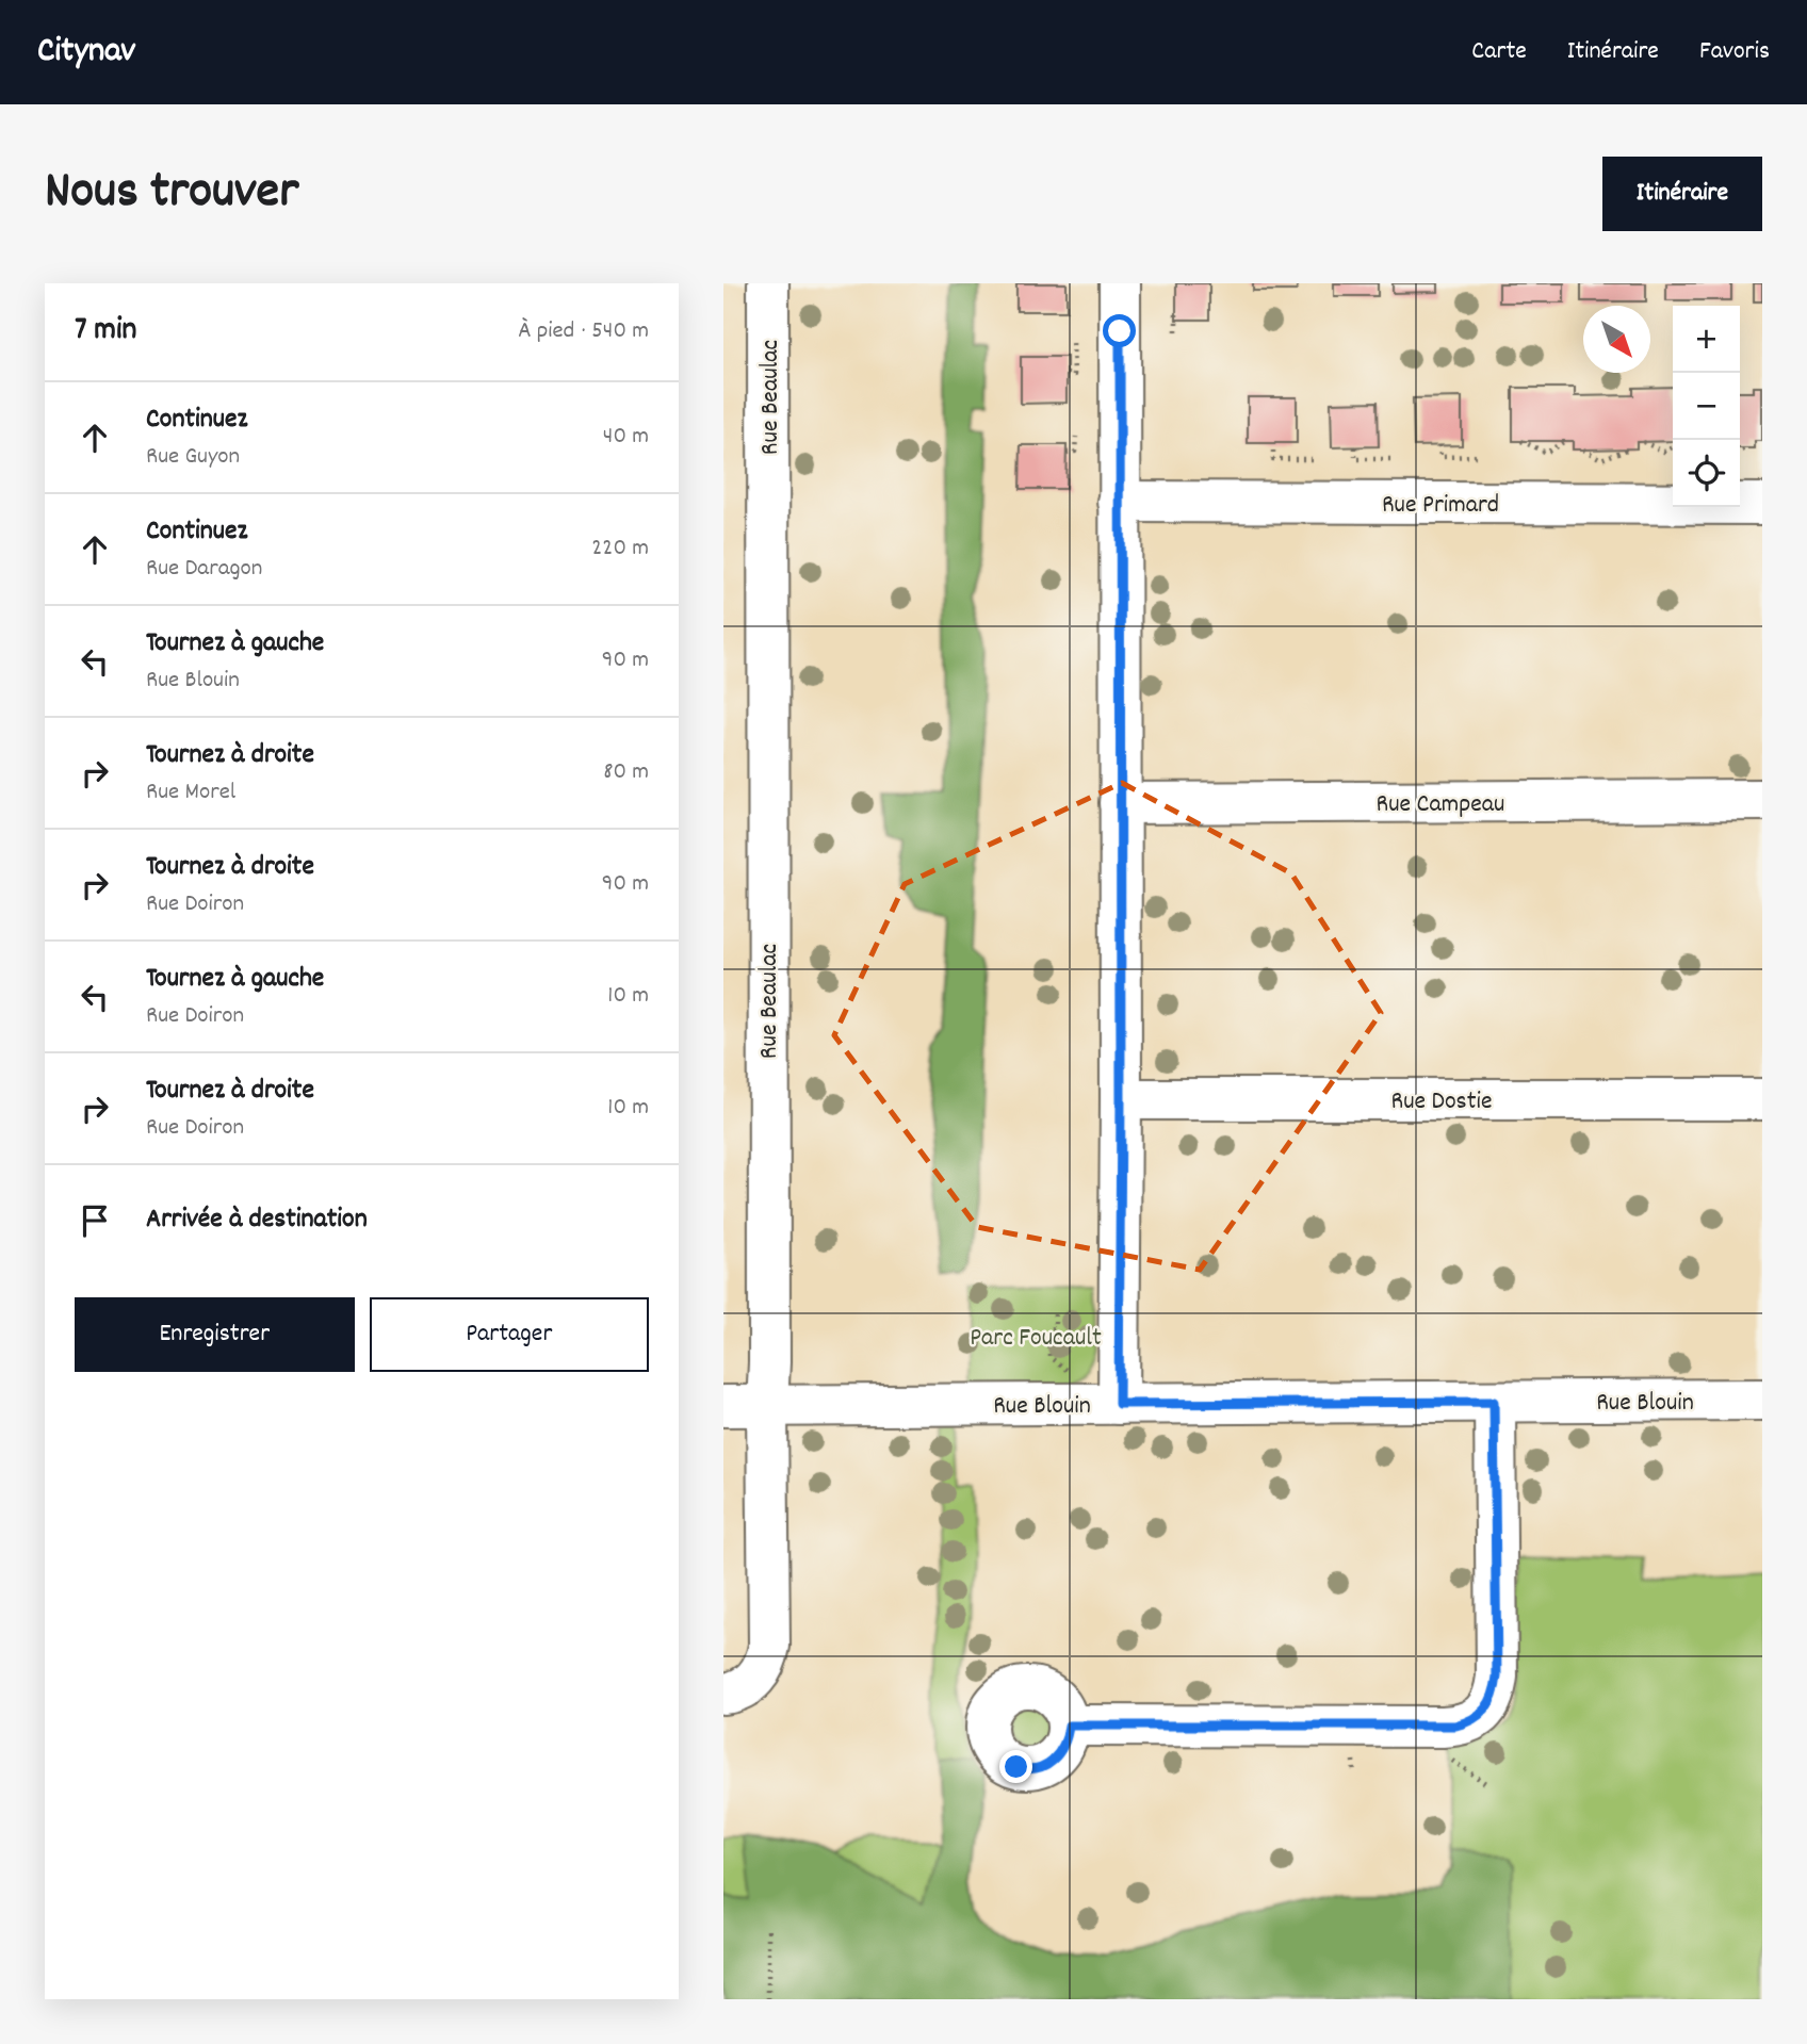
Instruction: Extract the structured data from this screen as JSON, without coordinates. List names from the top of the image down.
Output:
{
  "streets": {
    "street": [
      "Rue Beaulac",
      "Rue Primard",
      "Rue Campeau",
      "Rue Dostie",
      "Rue Blouin"
    ]
  },
  "crossings": [
    ["Rue Beaulac", "Rue Blouin"]
  ],
  "parks": ["Parc Foucault"],
  "north": "bottom right",
  "page": {
    "header": "Citynav",
    "nav": ["Carte", "Itinéraire", "Favoris"],
    "title": "Nous trouver",
    "buttons": [
      "Itinéraire",
      ["Enregistrer", "Partager"]
    ],
    "heading": ["7 min", "À pied · 540 m"],
    "map_buttons": ["+", "−"],
    "list": [
      ["Continuez", "Rue Guyon", "40 m"],
      ["Continuez", "Rue Daragon", "220 m"],
      ["Tournez à gauche", "Rue Blouin", "90 m"],
      ["Tournez à droite", "Rue Morel", "80 m"],
      ["Tournez à droite", "Rue Doiron", "90 m"],
      ["Tournez à gauche", "Rue Doiron", "10 m"],
      ["Tournez à droite", "Rue Doiron", "10 m"],
      "Arrivée à destination"
    ]
  }
}
